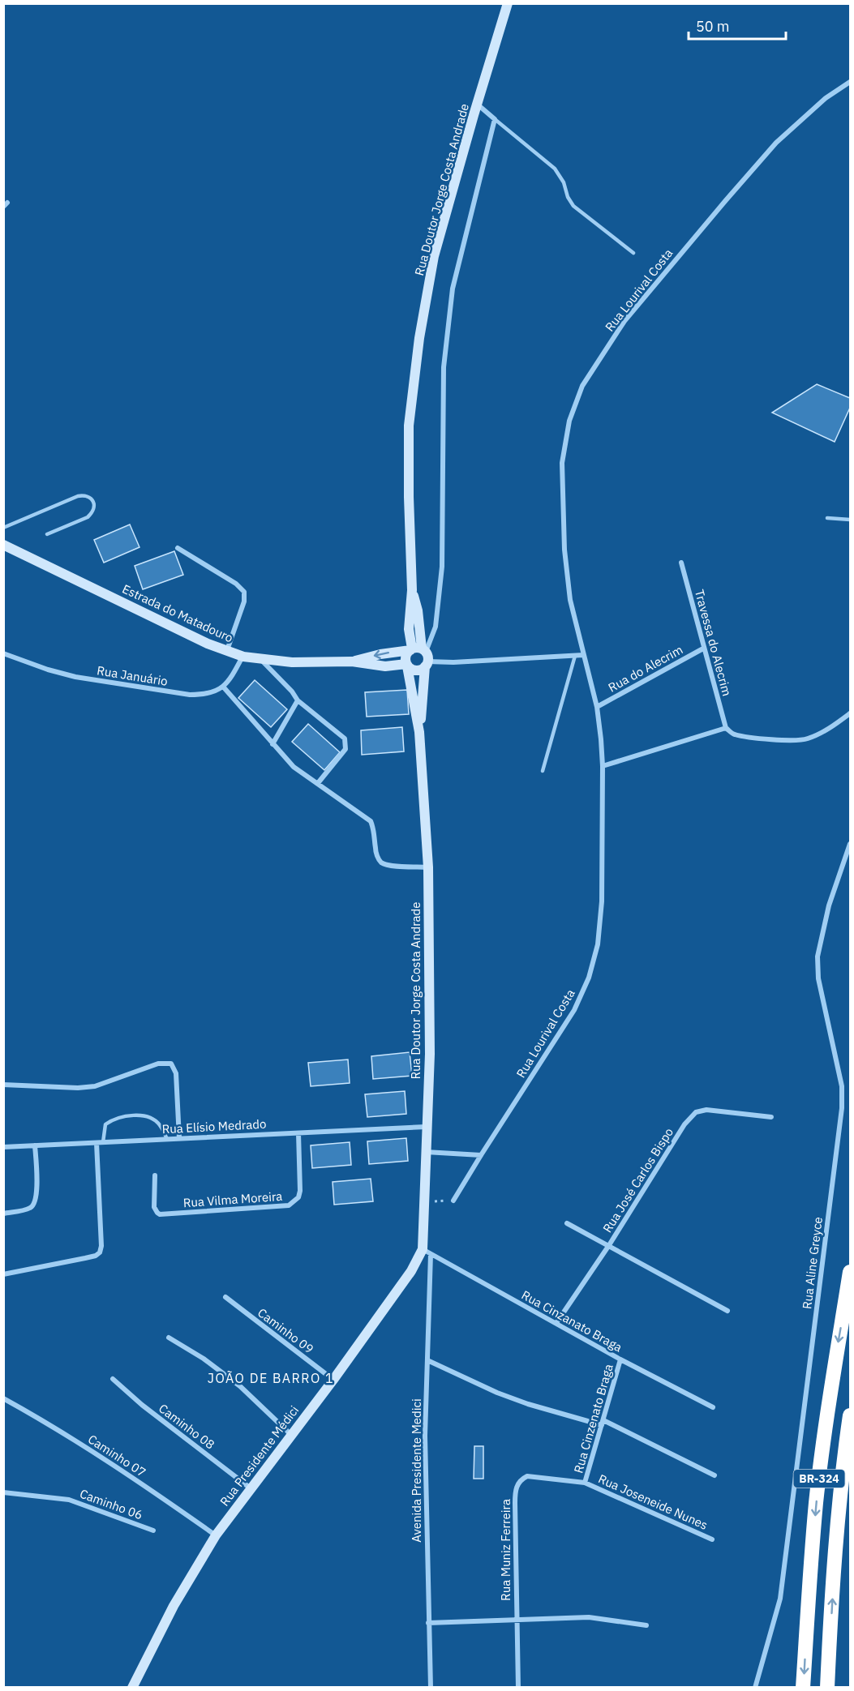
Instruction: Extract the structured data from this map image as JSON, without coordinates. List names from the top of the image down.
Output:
{
  "streets": {
    "highway": ["BR-324"],
    "main road": ["Rua Doutor Jorge Costa Andrade", "Estrada do Matadouro", "Rua Presidente Médici"],
    "street": [
      "Rua Lourival Costa",
      "Travessa do Alecrim",
      "Rua do Alecrim",
      "Rua Januário",
      "Rua Elísio Medrado",
      "Rua José Carlos Bispo",
      "Rua Vilma Moreira",
      "Rua Aline Greyce",
      "Rua Cinzanato Braga",
      "Caminho 09",
      "Rua Cinzenato Braga",
      "Caminho 08",
      "Caminho 07",
      "Avenida Presidente Medici",
      "Rua Joseneide Nunes",
      "Caminho 06",
      "Rua Muniz Ferreira"
    ]
  },
  "crossings": [
    ["Rua Doutor Jorge Costa Andrade", "Estrada do Matadouro"],
    ["Rua Doutor Jorge Costa Andrade", "Rua Elísio Medrado"],
    ["Rua Doutor Jorge Costa Andrade", "Rua Cinzanato Braga"],
    ["Rua Doutor Jorge Costa Andrade", "Rua Presidente Médici"],
    ["Rua Doutor Jorge Costa Andrade", "Avenida Presidente Medici"],
    ["Rua Lourival Costa", "Rua do Alecrim"],
    ["Travessa do Alecrim", "Rua do Alecrim"],
    ["Rua Elísio Medrado", "Rua Vilma Moreira"],
    ["Rua José Carlos Bispo", "Rua Cinzanato Braga"],
    ["Rua Cinzanato Braga", "Rua Cinzenato Braga"],
    ["Rua Cinzanato Braga", "Rua Presidente Médici"],
    ["Rua Cinzanato Braga", "Avenida Presidente Medici"],
    ["Caminho 09", "Rua Presidente Médici"],
    ["Rua Cinzenato Braga", "Rua Joseneide Nunes"],
    ["Rua Cinzenato Braga", "Rua Muniz Ferreira"],
    ["Caminho 08", "Rua Presidente Médici"],
    ["Caminho 07", "Rua Presidente Médici"],
    ["Rua Presidente Médici", "Avenida Presidente Medici"],
    ["Rua Joseneide Nunes", "Rua Muniz Ferreira"]
  ],
  "districts": ["JOÃO DE BARRO 1"],
  "scale_bar": "50 m"
}
